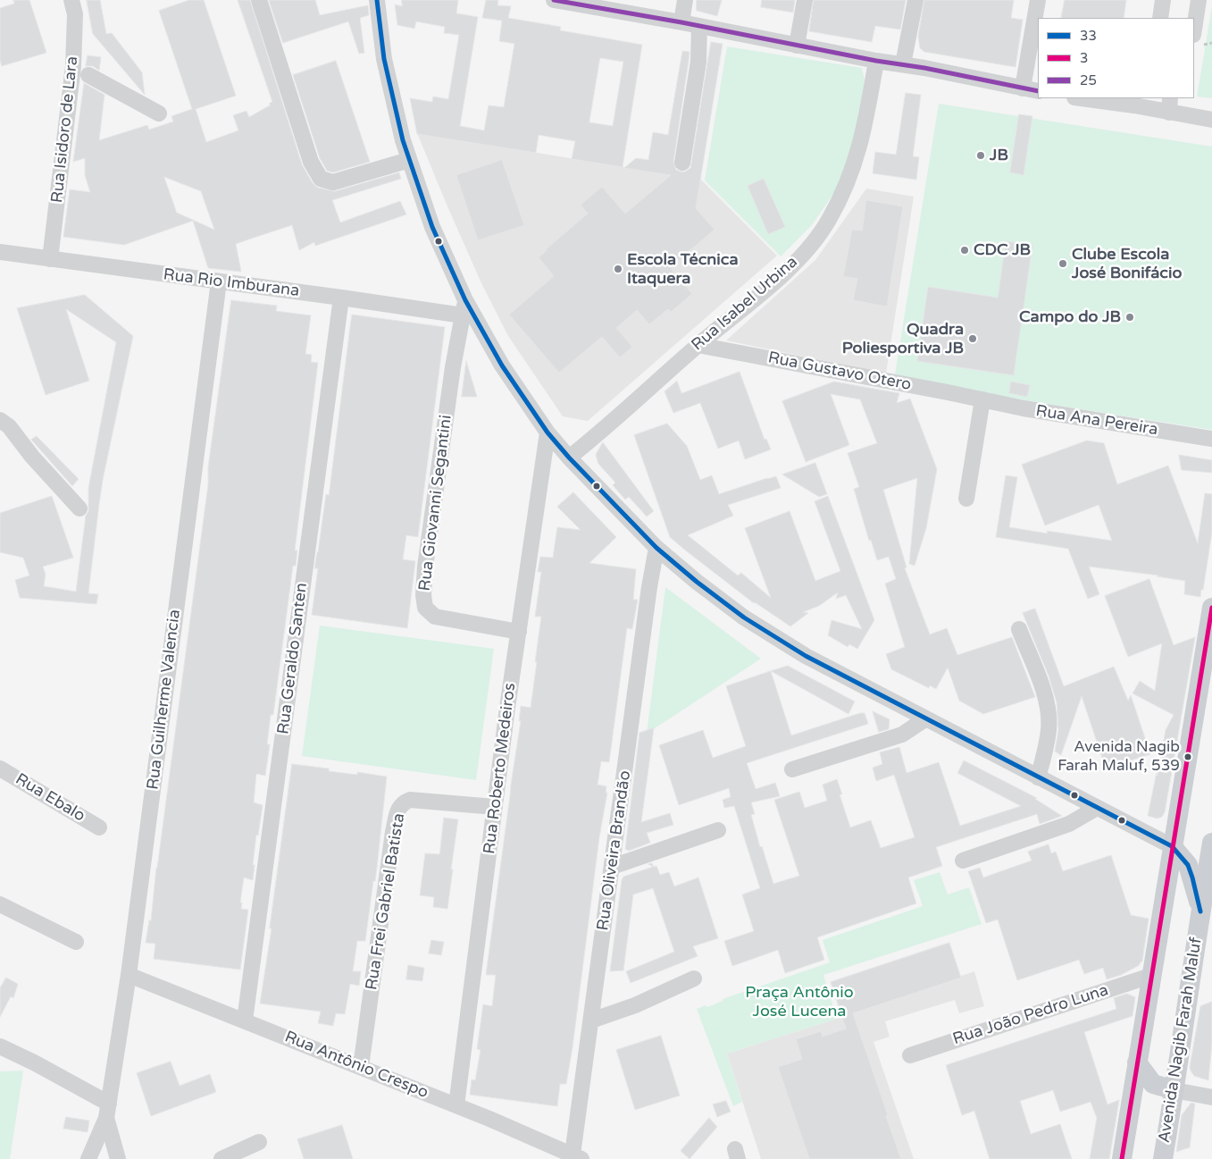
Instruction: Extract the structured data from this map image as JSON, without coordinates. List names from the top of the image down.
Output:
{
  "streets": {
    "main road": ["Avenida Nagib Farah Maluf"],
    "street": [
      "Rua Isidoro de Lara",
      "Rua Rio Imburana",
      "Rua Isabel Urbina",
      "Rua Gustavo Otero",
      "Rua Ana Pereira",
      "Rua Giovanni Segantini",
      "Rua Geraldo Santen",
      "Rua Guilherme Valencia",
      "Rua Roberto Medeiros",
      "Rua Ebalo",
      "Rua Oliveira Brandão",
      "Rua Frei Gabriel Batista",
      "Rua João Pedro Luna",
      "Rua Antônio Crespo"
    ]
  },
  "crossings": [
    ["Rua Isidoro de Lara", "Rua Rio Imburana"],
    ["Rua Rio Imburana", "Rua Giovanni Segantini"],
    ["Rua Rio Imburana", "Rua Geraldo Santen"],
    ["Rua Rio Imburana", "Rua Guilherme Valencia"],
    ["Rua Isabel Urbina", "Rua Gustavo Otero"],
    ["Rua Gustavo Otero", "Rua Ana Pereira"],
    ["Rua Giovanni Segantini", "Rua Roberto Medeiros"],
    ["Rua Geraldo Santen", "Rua Antônio Crespo"],
    ["Rua Guilherme Valencia", "Rua Antônio Crespo"],
    ["Rua Roberto Medeiros", "Rua Frei Gabriel Batista"],
    ["Rua Roberto Medeiros", "Rua Antônio Crespo"],
    ["Rua Oliveira Brandão", "Rua Antônio Crespo"],
    ["Rua Frei Gabriel Batista", "Rua Antônio Crespo"]
  ],
  "parks": ["Praça Antônio José Lucena"],
  "places": [
    "JB",
    "CDC JB",
    "Clube Escola José Bonifácio",
    "Escola Técnica Itaquera",
    "Campo do JB",
    "Quadra Poliesportiva JB",
    "Avenida Nagib Farah Maluf, 539"
  ],
  "lines": ["transit line 33", "transit line 25", "transit line 3"],
  "legend": ["33", "3", "25"]
}
